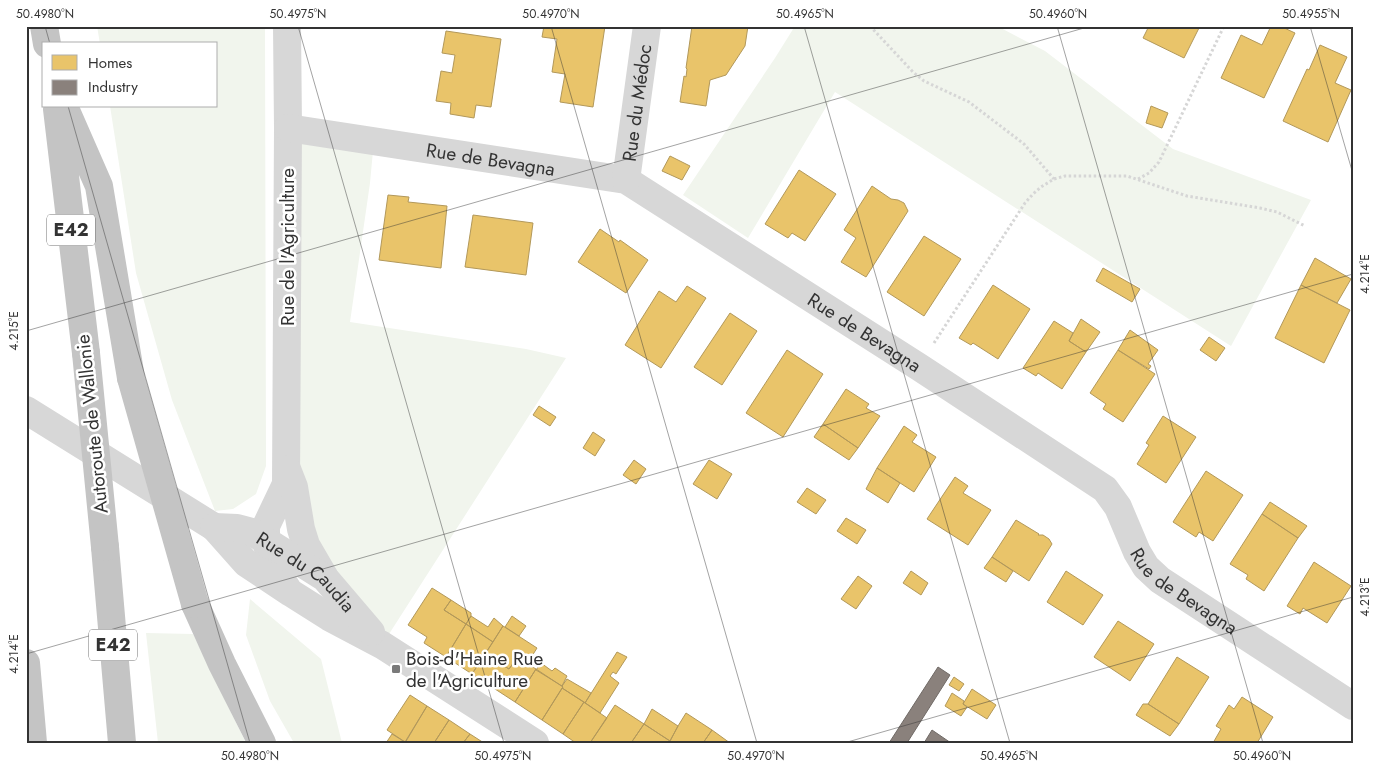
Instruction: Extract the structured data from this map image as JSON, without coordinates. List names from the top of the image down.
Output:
{
  "streets": {
    "highway": ["E42", "Autoroute de Wallonie"],
    "street": [
      "Rue du Médoc",
      "Rue de Bevagna",
      "Rue de l'Agriculture",
      "Rue du Caudia"
    ]
  },
  "crossings": [
    ["Rue du Médoc", "Rue de Bevagna"],
    ["Rue de Bevagna", "Rue de l'Agriculture"],
    ["Rue de l'Agriculture", "Rue du Caudia"]
  ],
  "places": {
    "transit": ["Bois-d'Haine Rue de l'Agriculture"]
  },
  "legend": ["Homes", "Industry"],
  "coordinates": [
    "50.4980°N",
    "50.4975°N",
    "50.4970°N",
    "50.4965°N",
    "50.4960°N",
    "50.4955°N",
    "4.214°E",
    "4.215°E",
    "4.213°E"
  ]
}
